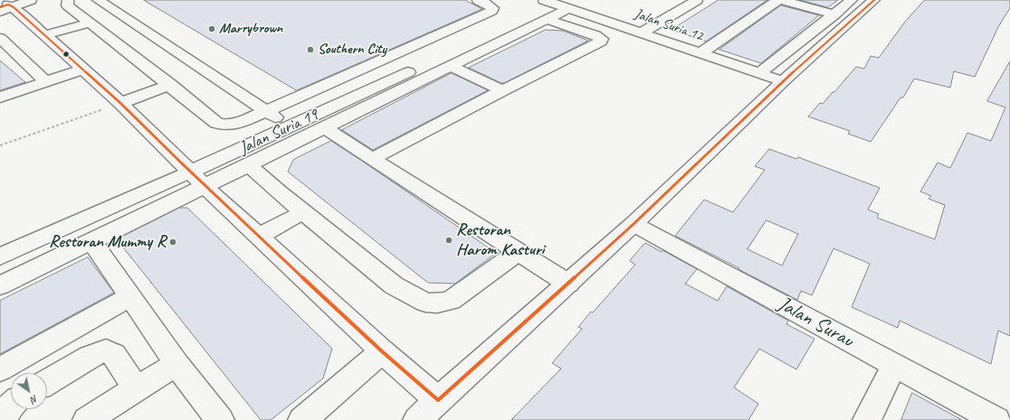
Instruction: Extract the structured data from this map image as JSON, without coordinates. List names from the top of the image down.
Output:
{
  "streets": {
    "street": ["Jalan Suria 12", "Jalan Suria 19", "Jalan Surau"]
  },
  "places": [
    "Marrybrown",
    "Southern City",
    "Restoran Harom Kasturi",
    "Restoran Mummy R"
  ],
  "north": "bottom right"
}
